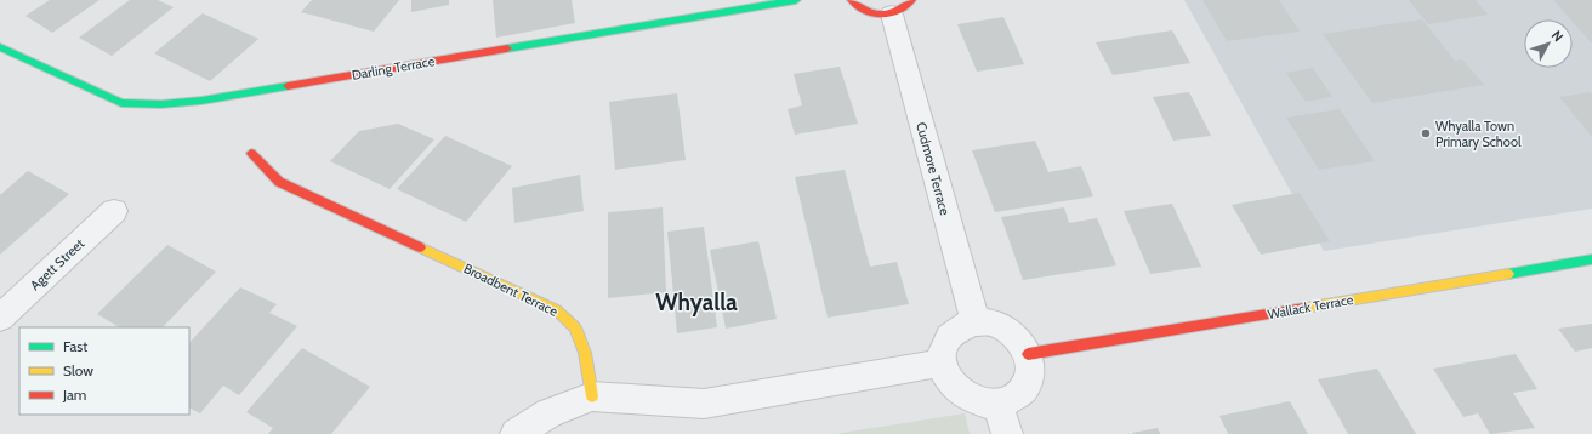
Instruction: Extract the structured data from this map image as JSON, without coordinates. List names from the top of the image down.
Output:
{
  "streets": {
    "street": [
      "Darling Terrace",
      "Cudmore Terrace",
      "Agett Street",
      "Broadbent Terrace",
      "Wallack Terrace"
    ]
  },
  "crossings": [
    ["Cudmore Terrace", "Wallack Terrace"]
  ],
  "districts": ["Whyalla"],
  "places": ["Whyalla Town Primary School"],
  "legend": ["Fast", "Slow", "Jam"],
  "north": "top right"
}
